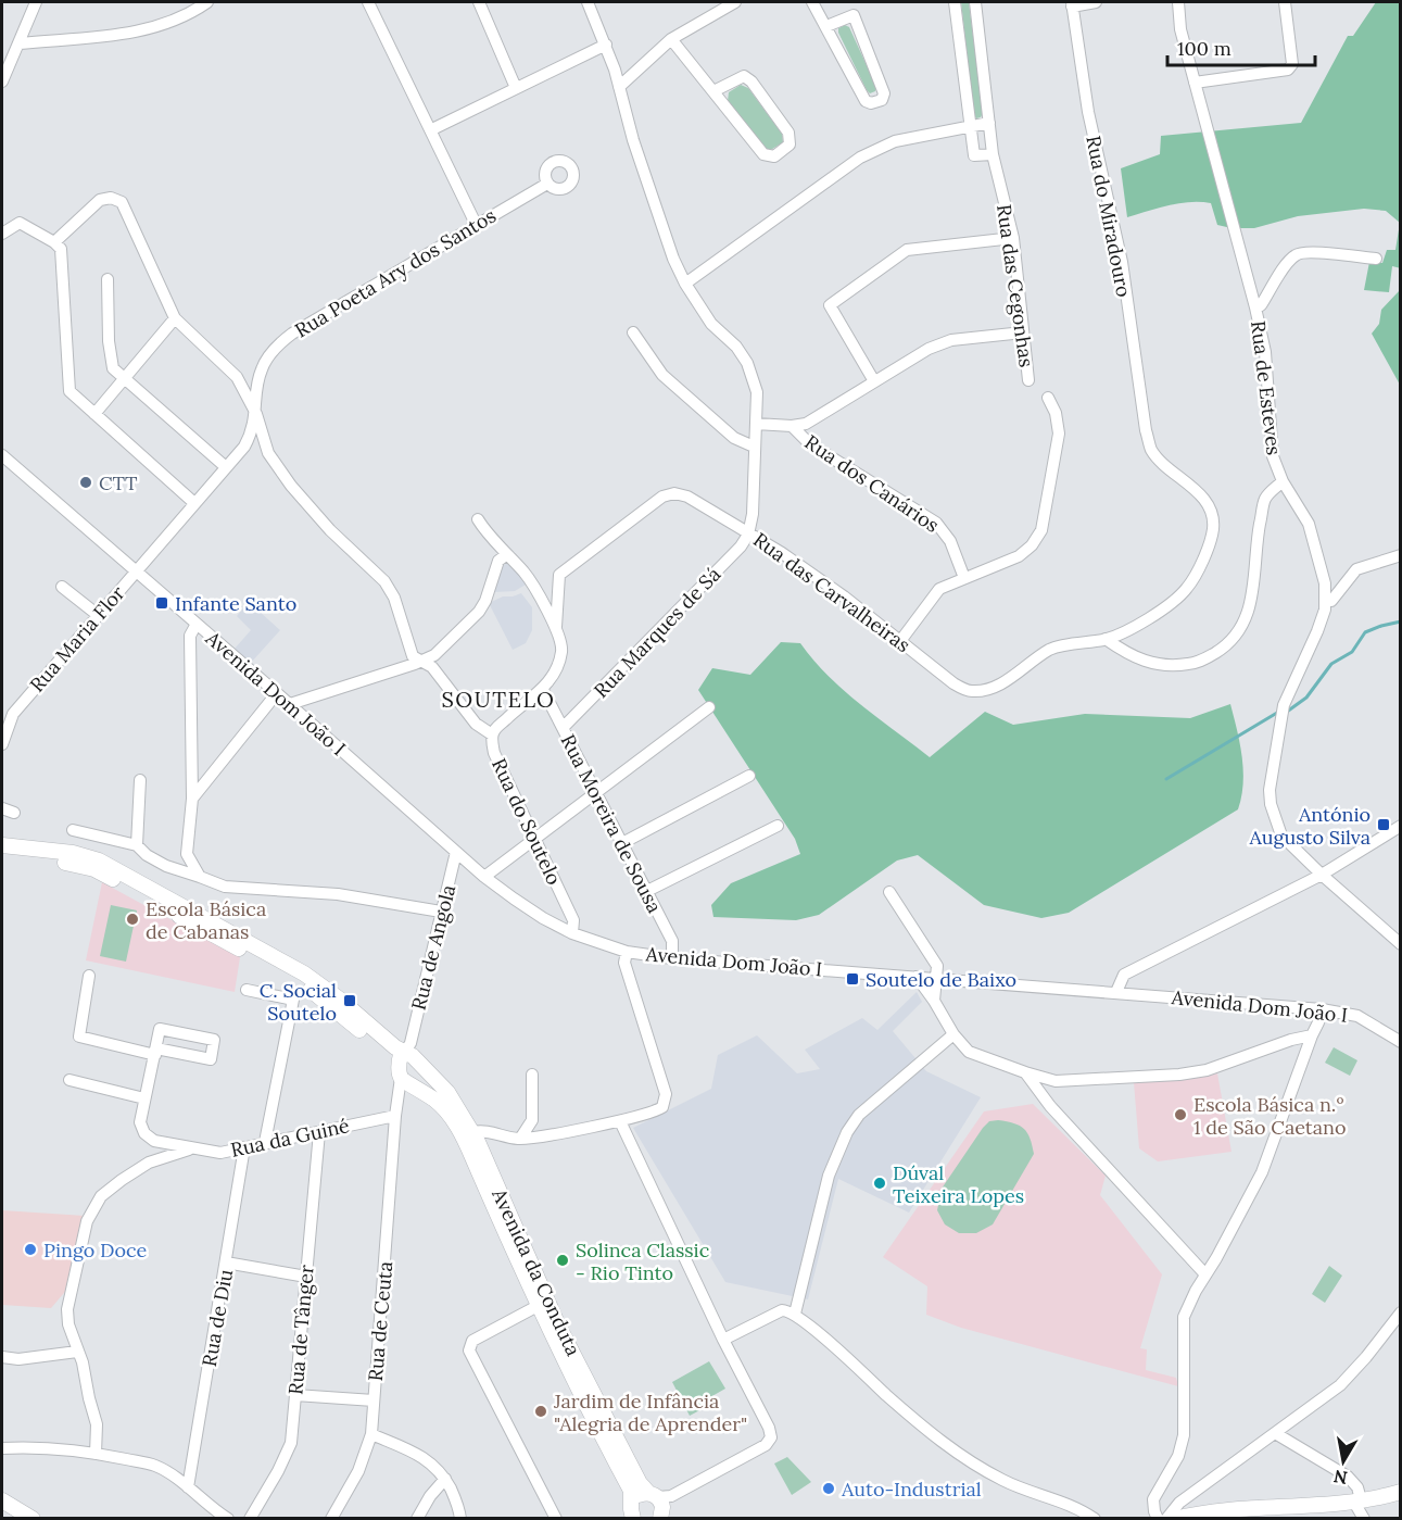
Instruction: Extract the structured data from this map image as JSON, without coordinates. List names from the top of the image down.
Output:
{
  "streets": {
    "main road": ["Rua de Angola", "Avenida da Conduta"],
    "street": [
      "Rua do Miradouro",
      "Rua Poeta Ary dos Santos",
      "Rua das Cegonhas",
      "Rua de Esteves",
      "Rua dos Canários",
      "Rua das Carvalheiras",
      "Rua Marques de Sá",
      "Rua Maria Flor",
      "Avenida Dom João I",
      "Rua do Soutelo",
      "Rua Moreira de Sousa",
      "Rua da Guiné",
      "Rua de Diu",
      "Rua de Ceuta",
      "Rua de Tânger"
    ]
  },
  "crossings": [
    ["Rua do Miradouro", "Rua das Carvalheiras"],
    ["Rua Poeta Ary dos Santos", "Rua Maria Flor"],
    ["Rua Poeta Ary dos Santos", "Avenida Dom João I"],
    ["Rua das Carvalheiras", "Rua Marques de Sá"],
    ["Rua Marques de Sá", "Rua Moreira de Sousa"],
    ["Rua Maria Flor", "Avenida Dom João I"],
    ["Avenida Dom João I", "Rua do Soutelo"],
    ["Avenida Dom João I", "Rua Moreira de Sousa"],
    ["Avenida Dom João I", "Rua de Angola"],
    ["Rua do Soutelo", "Rua Moreira de Sousa"],
    ["Rua de Angola", "Rua da Guiné"],
    ["Rua de Angola", "Avenida da Conduta"],
    ["Rua de Angola", "Rua de Ceuta"],
    ["Rua da Guiné", "Rua de Diu"],
    ["Rua da Guiné", "Rua de Ceuta"],
    ["Rua da Guiné", "Rua de Tânger"]
  ],
  "districts": ["SOUTELO"],
  "places": {
    "other": [
      "CTT",
      "Escola Básica de Cabanas",
      "Escola Básica n.º 1 de São Caetano",
      "Dúval Teixeira Lopes",
      "Pingo Doce",
      "Solinca Classic - Rio Tinto",
      "Jardim de Infância \"Alegria de Aprender\"",
      "Auto-Industrial"
    ],
    "transit": [
      "Infante Santo",
      "António Augusto Silva",
      "Soutelo de Baixo",
      "C. Social Soutelo"
    ]
  },
  "scale_bar": "100 m",
  "north": "bottom"
}
